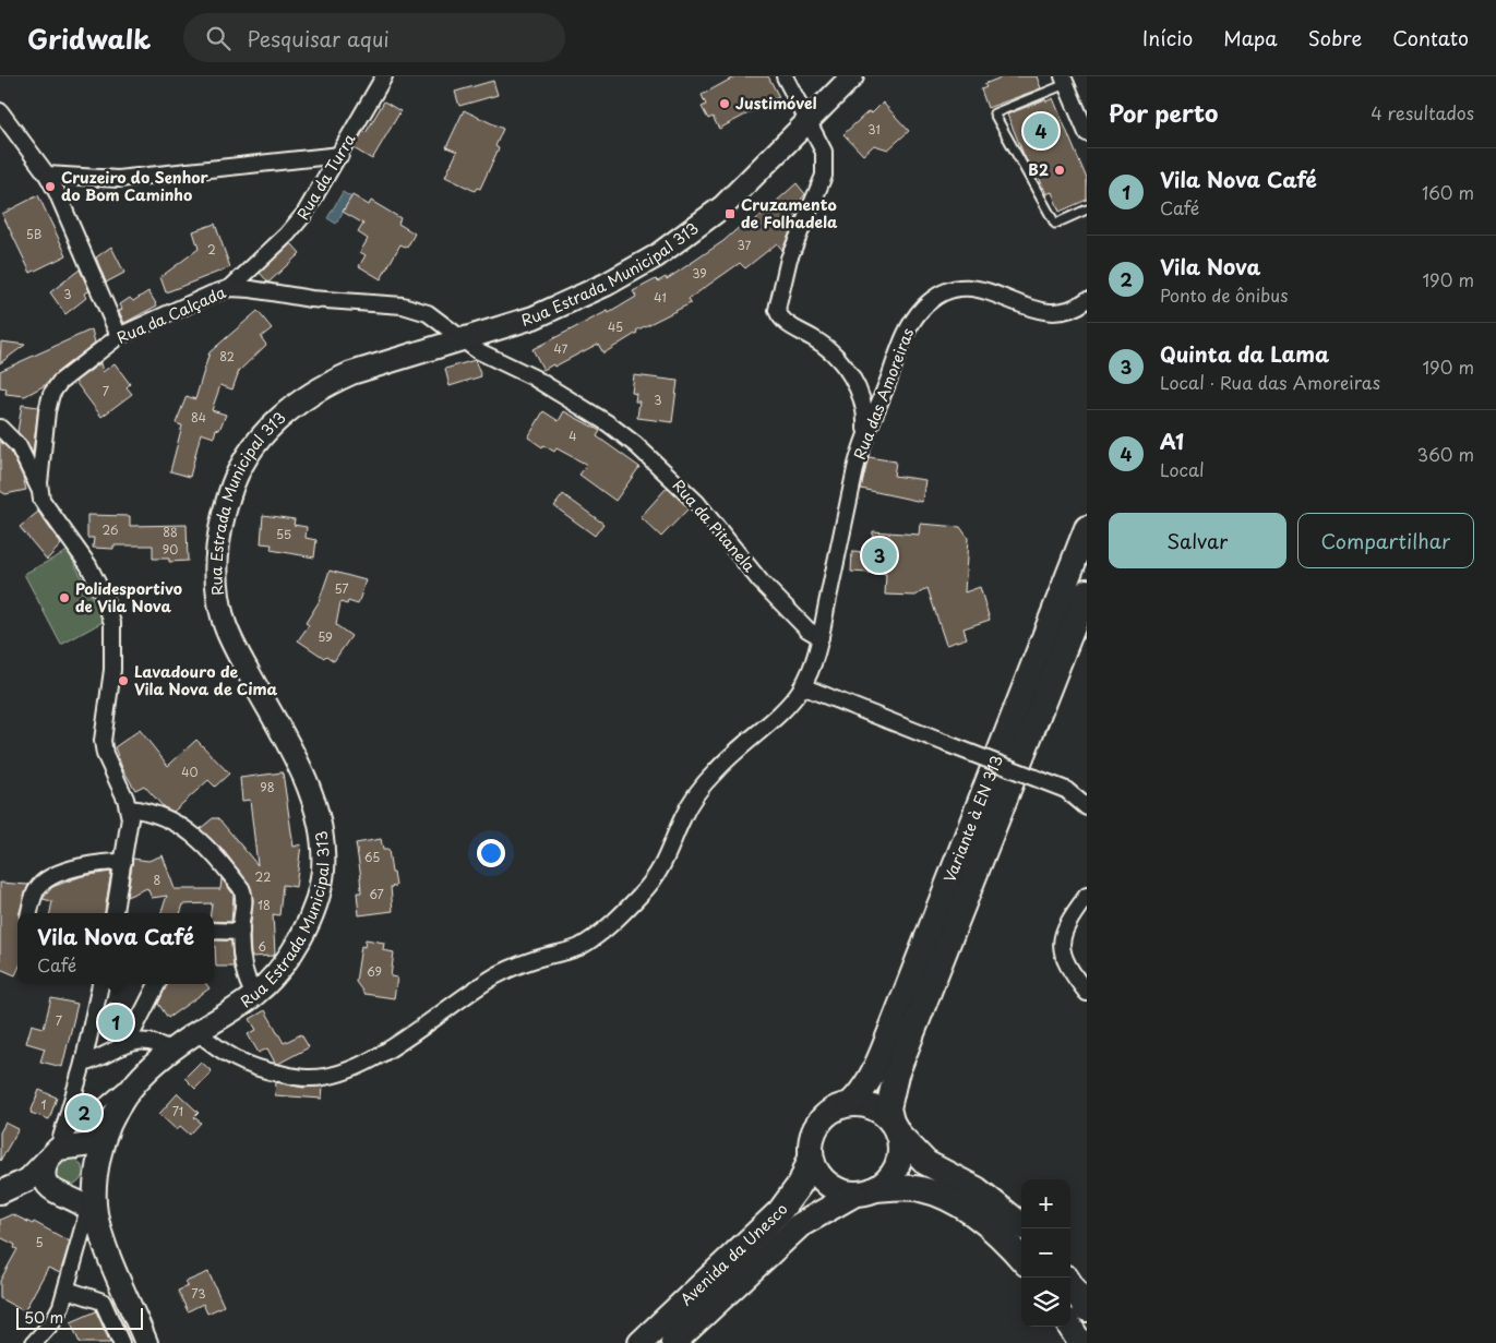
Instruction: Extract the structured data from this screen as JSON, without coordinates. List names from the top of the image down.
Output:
{
  "streets": {
    "main road": ["Rua Estrada Municipal 313", "Variante à EN 313", "Avenida da Unesco"],
    "street": [
      "Rua da Turra",
      "Rua da Calçada",
      "Rua das Amoreiras",
      "Rua da Pitanela"
    ]
  },
  "crossings": [
    ["Rua da Turra", "Rua da Calçada"],
    ["Rua Estrada Municipal 313", "Rua da Calçada"],
    ["Rua Estrada Municipal 313", "Rua das Amoreiras"],
    ["Rua Estrada Municipal 313", "Rua da Pitanela"],
    ["Rua da Calçada", "Rua da Pitanela"],
    ["Rua das Amoreiras", "Rua da Pitanela"],
    ["Variante à EN 313", "Avenida da Unesco"]
  ],
  "places": {
    "other": [
      "Justimóvel",
      "B2",
      "Cruzeiro do Senhor do Bom Caminho",
      "Polidesportivo de Vila Nova",
      "Lavadouro de Vila Nova de Cima"
    ],
    "transit": ["Cruzamento de Folhadela"]
  },
  "house_numbers": [
    "31",
    "5B",
    "37",
    "2",
    "39",
    "3",
    "41",
    "45",
    "47",
    "82",
    "7",
    "3",
    "84",
    "4",
    "26",
    "88",
    "55",
    "90",
    "57",
    "59",
    "40",
    "98",
    "65",
    "22",
    "8",
    "67",
    "18",
    "6",
    "69",
    "7",
    "1",
    "71",
    "5",
    "73"
  ],
  "scale_bar": "50 m",
  "page": {
    "header": "Gridwalk",
    "search": "Pesquisar aqui",
    "nav": [
      "Início",
      "Mapa",
      "Sobre",
      "Contato"
    ],
    "heading": ["Por perto", "4 resultados"],
    "pins": [
      "4",
      "3",
      "1",
      "2"
    ],
    "list": [
      {
        "mark": "1",
        "name": "Vila Nova Café",
        "note": "Café",
        "value": "160 m"
      },
      {
        "mark": "2",
        "name": "Vila Nova",
        "note": "Ponto de ônibus",
        "value": "190 m"
      },
      {
        "mark": "3",
        "name": "Quinta da Lama",
        "note": "Local · Rua das Amoreiras",
        "value": "190 m"
      },
      {
        "mark": "4",
        "name": "A1",
        "note": "Local",
        "value": "360 m"
      }
    ],
    "buttons": ["Salvar", "Compartilhar"],
    "popup": ["Vila Nova Café", "Café"],
    "map_buttons": ["+", "−"],
    "scale": "50 m"
  }
}
